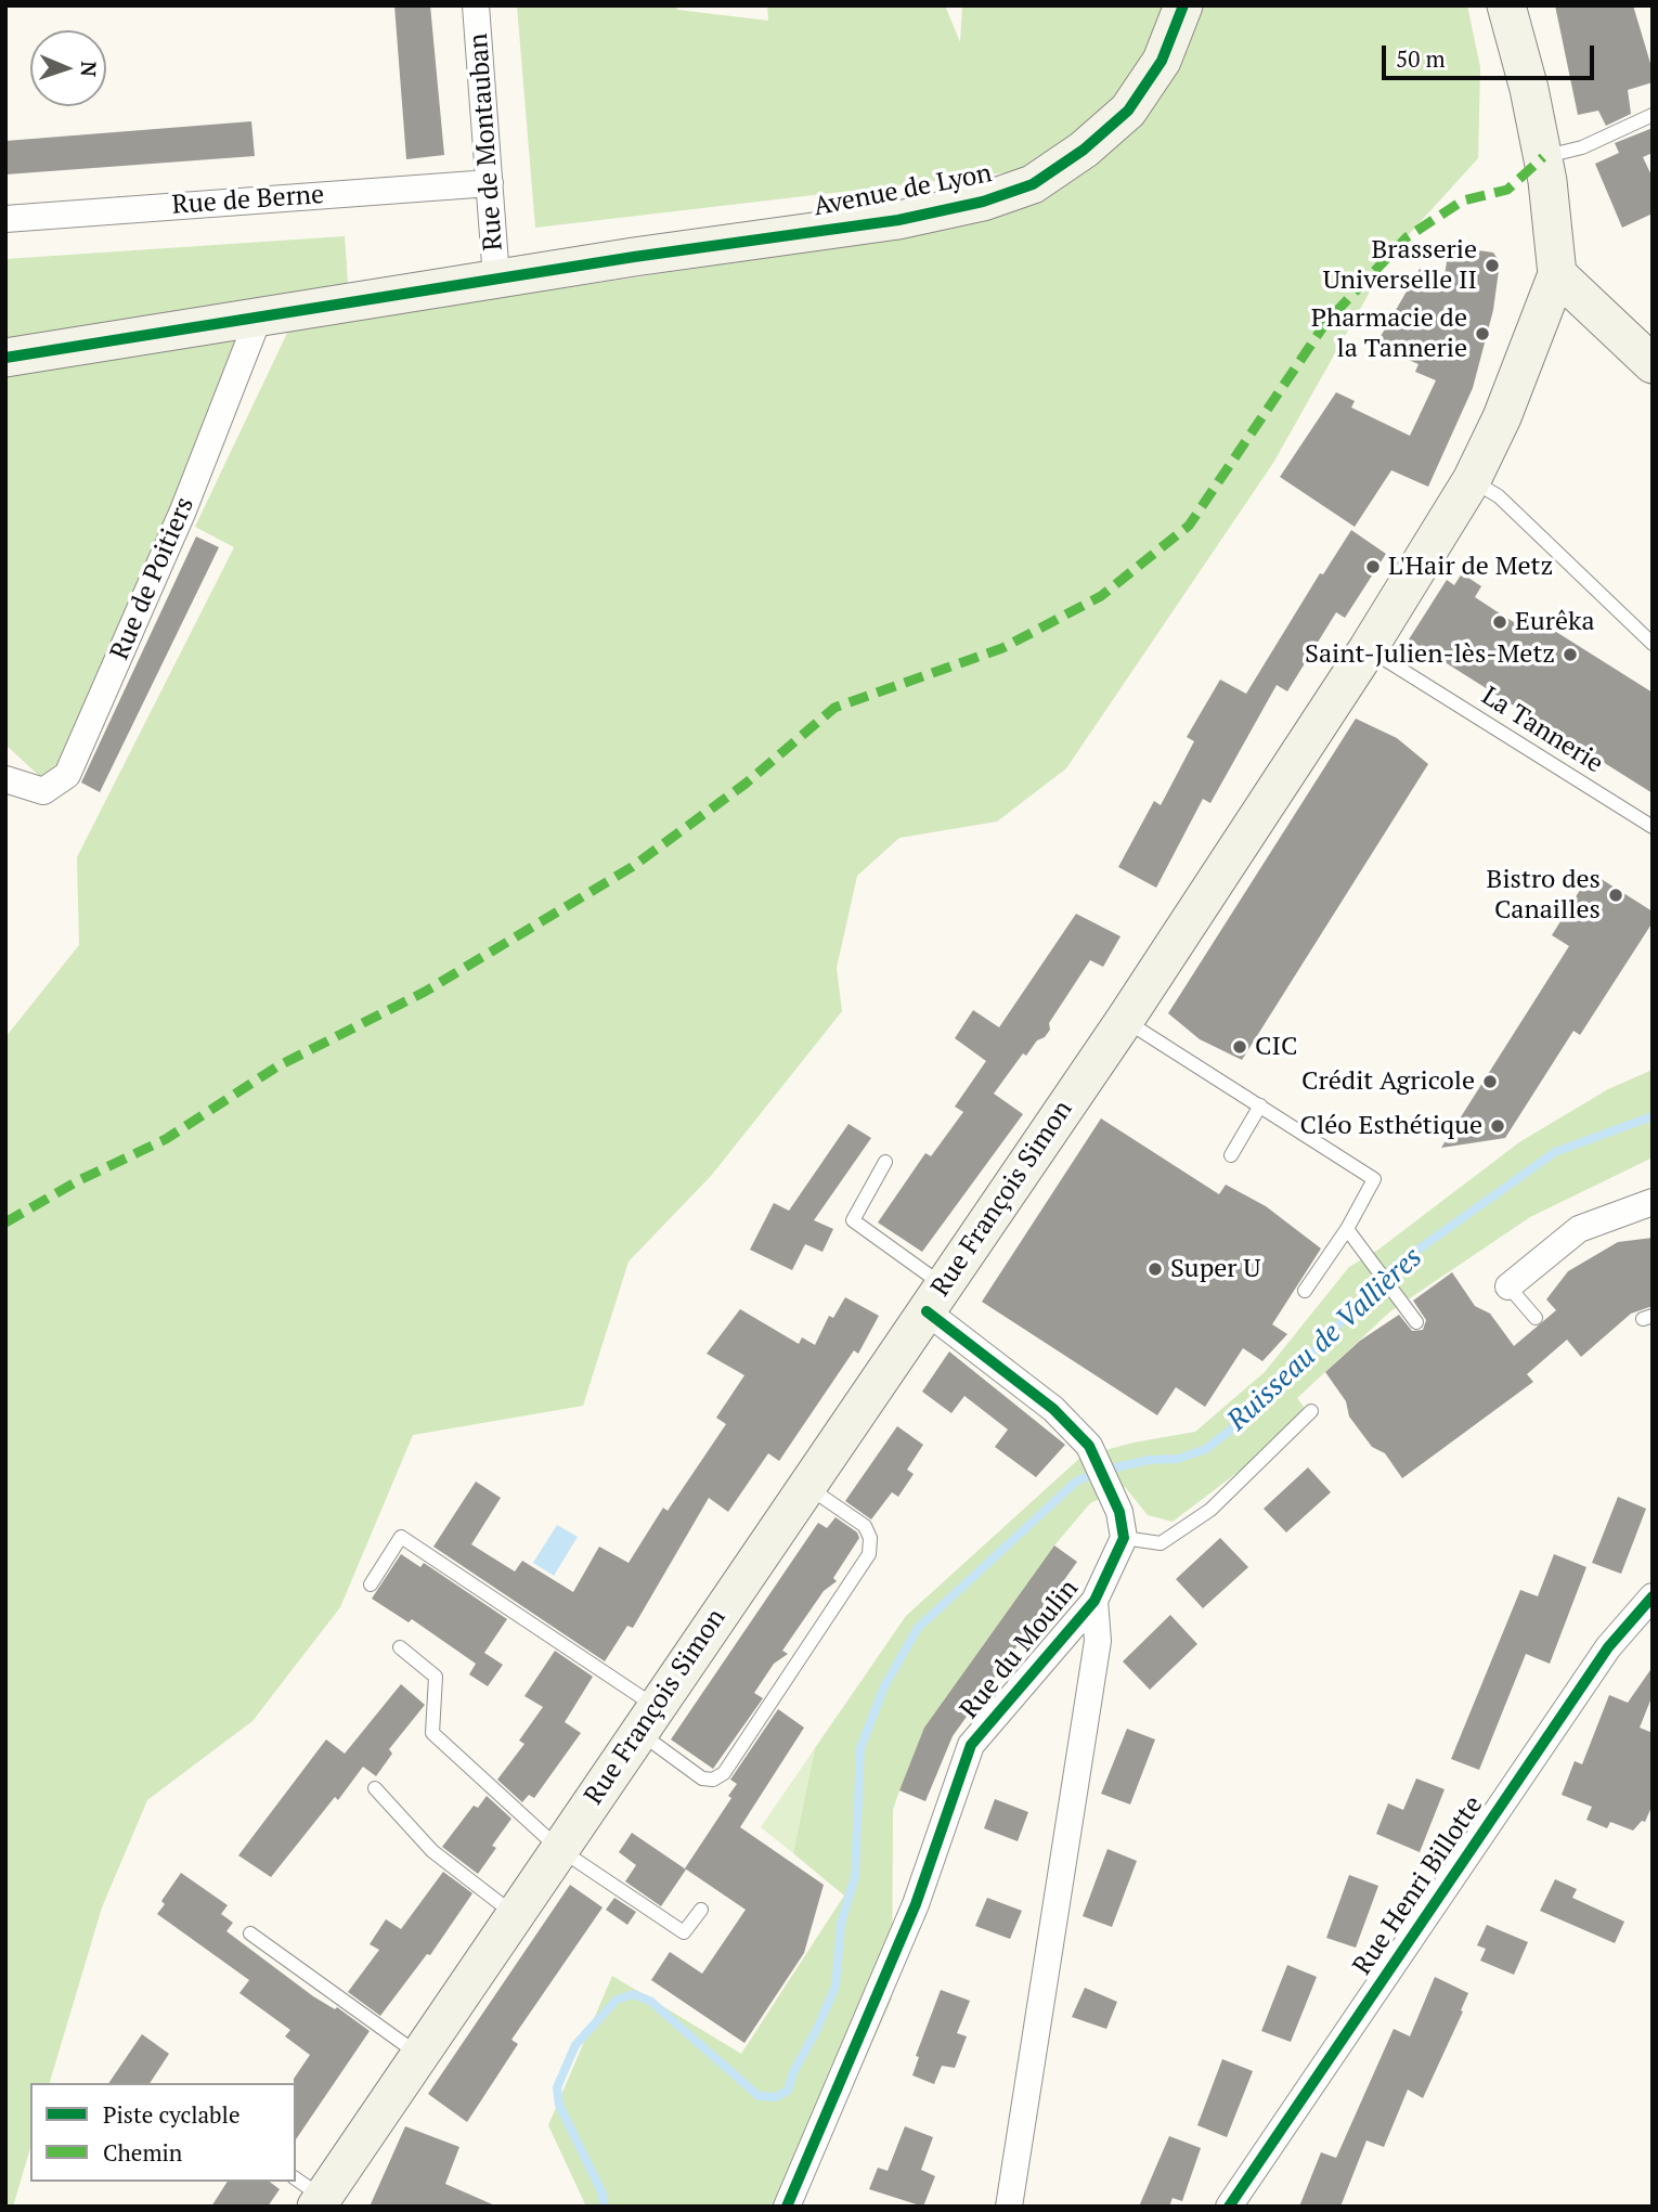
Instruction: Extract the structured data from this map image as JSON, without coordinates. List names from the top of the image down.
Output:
{
  "streets": {
    "main road": ["Avenue de Lyon", "Rue François Simon"],
    "street": [
      "Rue de Montauban",
      "Rue de Berne",
      "Rue de Poitiers",
      "Rue du Moulin",
      "Rue Henri Billotte"
    ],
    "lane": ["La Tannerie"]
  },
  "crossings": [
    ["Rue de Montauban", "Avenue de Lyon"],
    ["Rue de Montauban", "Rue de Berne"],
    ["Avenue de Lyon", "Rue de Poitiers"],
    ["La Tannerie", "Rue François Simon"]
  ],
  "water": ["Ruisseau de Vallières"],
  "places": [
    "Brasserie Universelle II",
    "Pharmacie de la Tannerie",
    "L'Hair de Metz",
    "Eurêka",
    "Saint-Julien-lès-Metz",
    "Bistro des Canailles",
    "CIC",
    "Crédit Agricole",
    "Cléo Esthétique",
    "Super U"
  ],
  "legend": ["Piste cyclable", "Chemin"],
  "scale_bar": "50 m",
  "north": "right"
}
